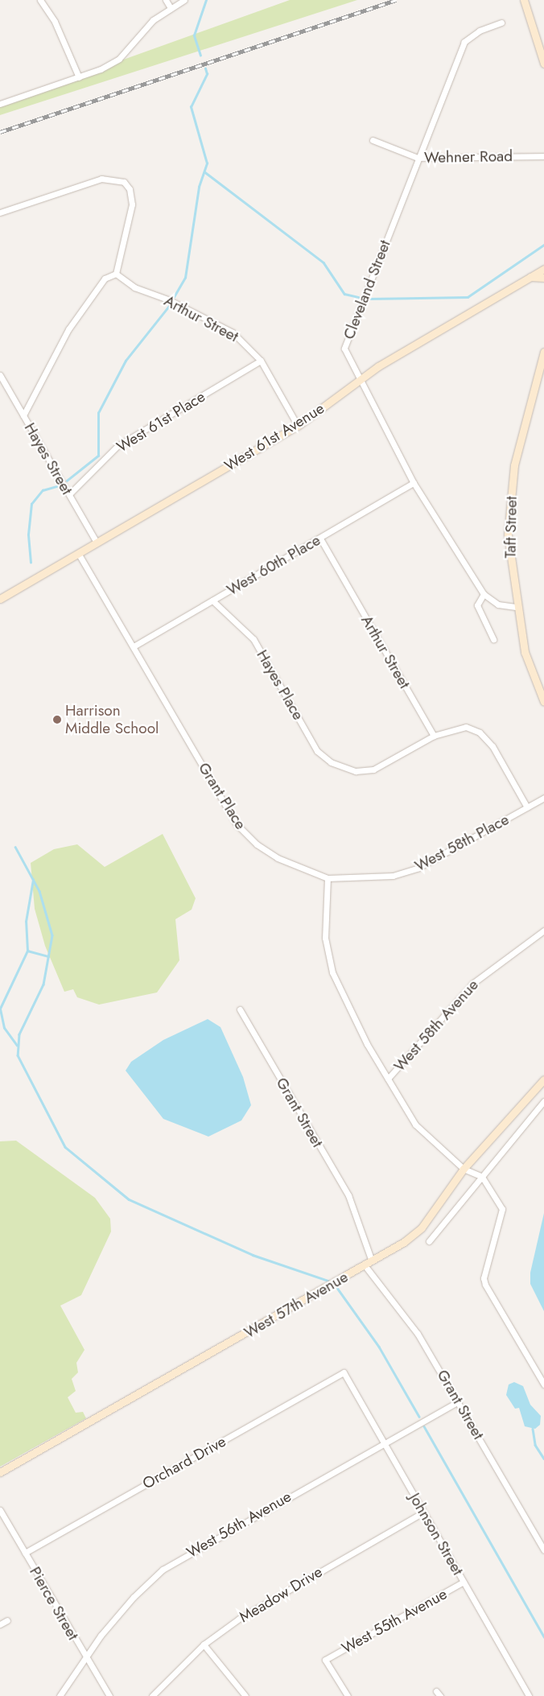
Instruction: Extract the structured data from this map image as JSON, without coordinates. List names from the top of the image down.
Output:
{
  "streets": {
    "main road": ["West 61st Avenue", "Taft Street", "West 57th Avenue"],
    "street": [
      "Wehner Road",
      "Cleveland Street",
      "Arthur Street",
      "West 61st Place",
      "Hayes Street",
      "West 60th Place",
      "Hayes Place",
      "Grant Place",
      "West 58th Place",
      "West 58th Avenue",
      "Grant Street",
      "Orchard Drive",
      "West 56th Avenue",
      "Johnson Street",
      "Meadow Drive",
      "Pierce Street",
      "West 55th Avenue"
    ]
  },
  "crossings": [
    ["Wehner Road", "Cleveland Street"],
    ["Cleveland Street", "West 61st Avenue"],
    ["Cleveland Street", "Taft Street"],
    ["Cleveland Street", "West 60th Place"],
    ["Arthur Street", "West 61st Place"],
    ["Arthur Street", "West 61st Avenue"],
    ["Arthur Street", "West 60th Place"],
    ["Arthur Street", "Hayes Place"],
    ["West 61st Place", "Hayes Street"],
    ["West 61st Avenue", "Hayes Street"],
    ["West 61st Avenue", "Grant Place"],
    ["West 60th Place", "Hayes Place"],
    ["West 60th Place", "Grant Place"],
    ["Grant Place", "West 58th Place"],
    ["Grant Street", "West 57th Avenue"],
    ["Grant Street", "West 56th Avenue"],
    ["Orchard Drive", "Johnson Street"],
    ["Orchard Drive", "Pierce Street"],
    ["West 56th Avenue", "Johnson Street"],
    ["West 56th Avenue", "Pierce Street"],
    ["Johnson Street", "Meadow Drive"],
    ["Johnson Street", "West 55th Avenue"]
  ],
  "places": ["Harrison Middle School"]
}
